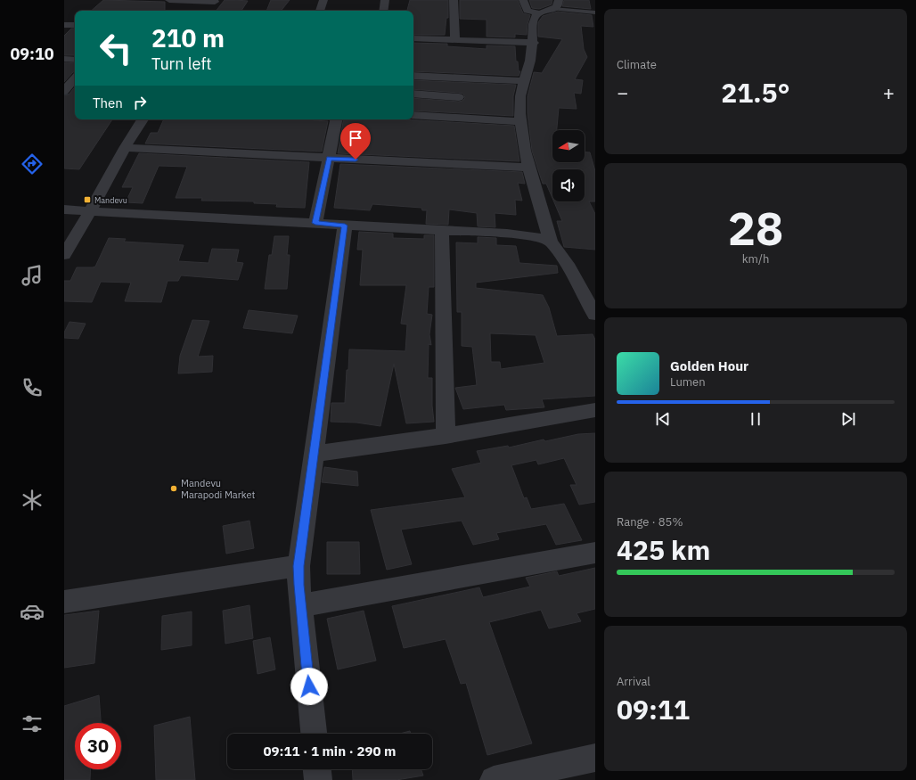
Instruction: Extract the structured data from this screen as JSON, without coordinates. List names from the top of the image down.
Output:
{
  "places": {
    "transit": ["Mandevu"],
    "other": ["Mandevu Marapodi Market"]
  },
  "north": "left",
  "page": {
    "tabs": "09:10",
    "tile": [
      "Climate",
      ["28", "km/h"],
      ["Range · 85%", "425 km"],
      ["Arrival", "09:11"]
    ],
    "turn": ["210 m", "Turn left"],
    "heat": ["−", "21.5°", "+"],
    "then": "Then",
    "song": ["Golden Hour", "Lumen"],
    "limit": "30",
    "trip": "09:11 · 1 min · 290 m"
  }
}
